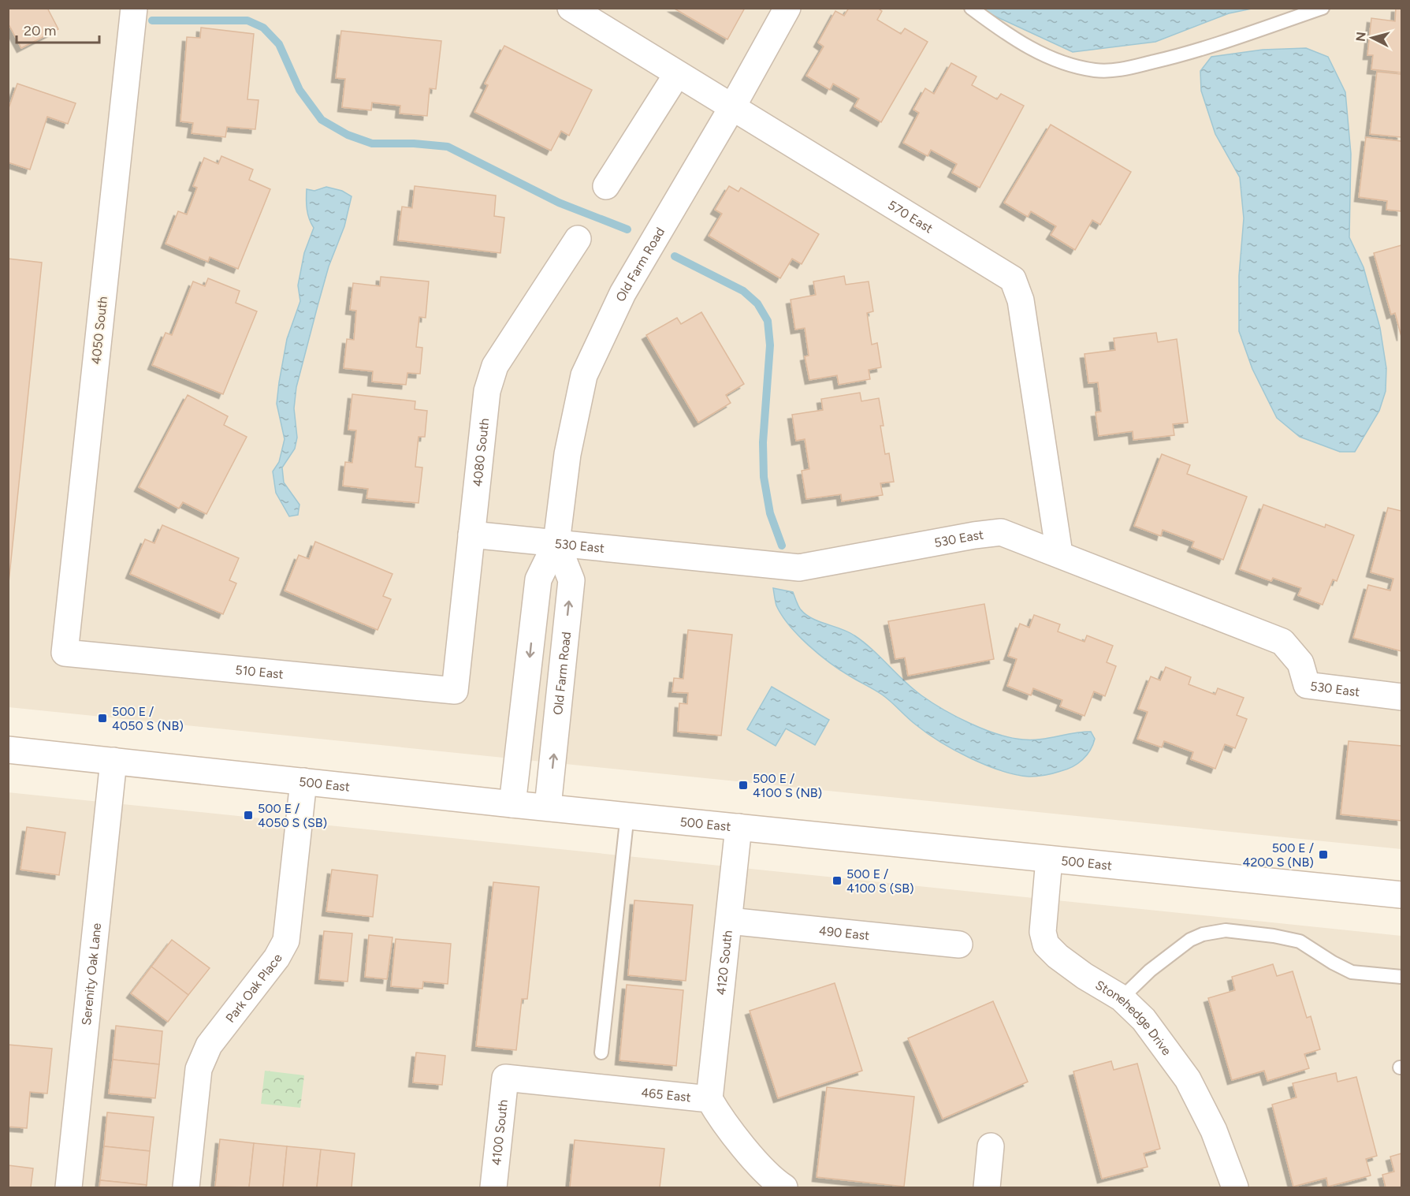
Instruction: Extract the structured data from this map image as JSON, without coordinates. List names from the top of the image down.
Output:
{
  "streets": {
    "street": [
      "570 East",
      "Old Farm Road",
      "4050 South",
      "4080 South",
      "530 East",
      "510 East",
      "500 East",
      "490 East",
      "4120 South",
      "Serenity Oak Lane",
      "Park Oak Place",
      "Stonehedge Drive",
      "465 East",
      "4100 South"
    ]
  },
  "crossings": [
    ["570 East", "Old Farm Road"],
    ["570 East", "530 East"],
    ["Old Farm Road", "530 East"],
    ["Old Farm Road", "500 East"],
    ["4050 South", "510 East"],
    ["4080 South", "530 East"],
    ["4080 South", "510 East"],
    ["500 East", "4120 South"],
    ["500 East", "Serenity Oak Lane"],
    ["500 East", "Park Oak Place"],
    ["500 East", "Stonehedge Drive"],
    ["490 East", "4120 South"],
    ["4120 South", "465 East"],
    ["465 East", "4100 South"]
  ],
  "places": {
    "transit": [
      "500 E / 4050 S (NB)",
      "500 E / 4100 S (NB)",
      "500 E / 4050 S (SB)",
      "500 E / 4200 S (NB)",
      "500 E / 4100 S (SB)"
    ]
  },
  "scale_bar": "20 m",
  "north": "left"
}
